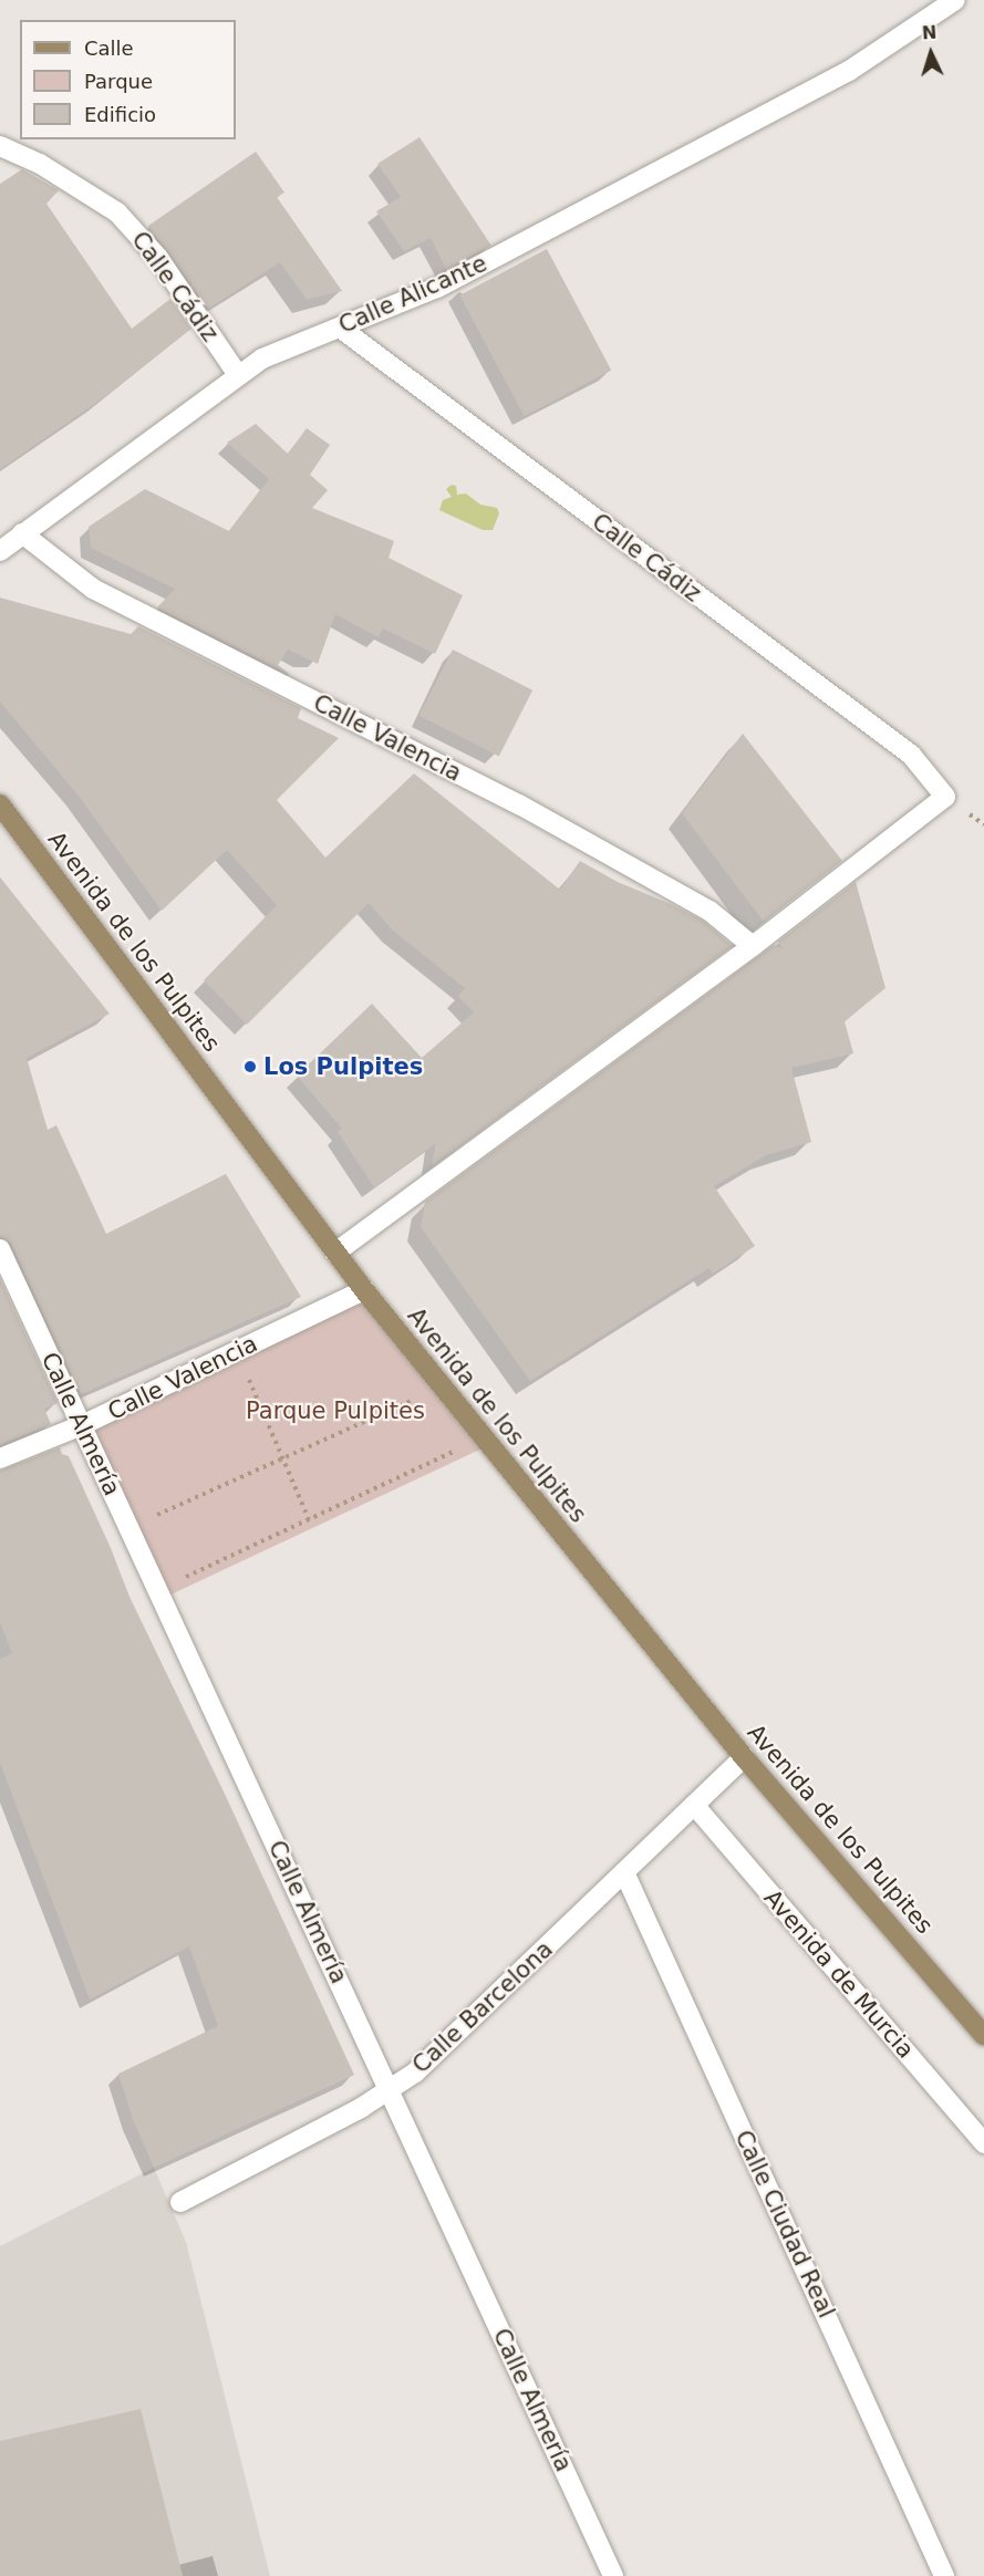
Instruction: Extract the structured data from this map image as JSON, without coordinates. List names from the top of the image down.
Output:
{
  "streets": {
    "main road": ["Avenida de los Pulpites"],
    "street": [
      "Calle Cádiz",
      "Calle Alicante",
      "Calle Valencia",
      "Calle Almería",
      "Avenida de Murcia",
      "Calle Barcelona",
      "Calle Ciudad Real"
    ]
  },
  "crossings": [
    ["Calle Cádiz", "Calle Alicante"],
    ["Calle Cádiz", "Calle Valencia"],
    ["Calle Alicante", "Calle Valencia"],
    ["Calle Valencia", "Avenida de los Pulpites"],
    ["Calle Valencia", "Calle Almería"],
    ["Avenida de los Pulpites", "Calle Barcelona"],
    ["Calle Almería", "Calle Barcelona"],
    ["Avenida de Murcia", "Calle Barcelona"],
    ["Calle Barcelona", "Calle Ciudad Real"]
  ],
  "parks": ["Parque Pulpites"],
  "places": ["Los Pulpites"],
  "legend": ["Calle", "Parque", "Edificio"],
  "north": "top"
}
